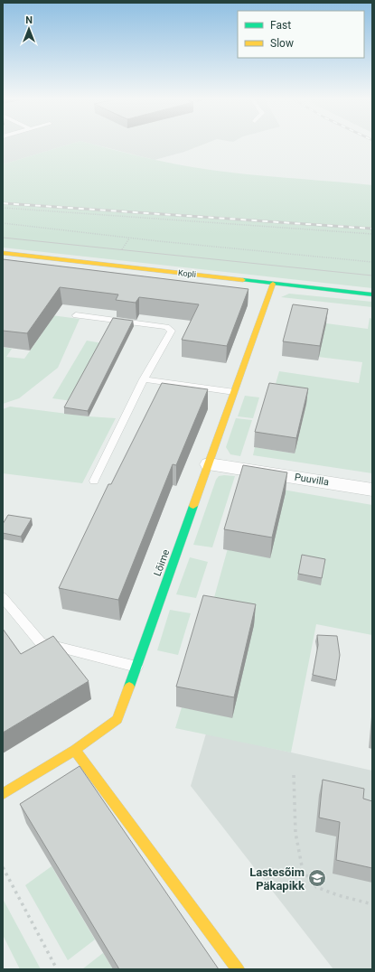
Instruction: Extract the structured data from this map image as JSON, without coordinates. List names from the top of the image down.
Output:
{
  "streets": {
    "street": ["Kopli", "Puuvilla", "Lõime"]
  },
  "crossings": [
    ["Kopli", "Lõime"],
    ["Puuvilla", "Lõime"]
  ],
  "places": {
    "school or university": ["Lastesõim Päkapikk"]
  },
  "legend": ["Fast", "Slow"],
  "north": "top"
}
